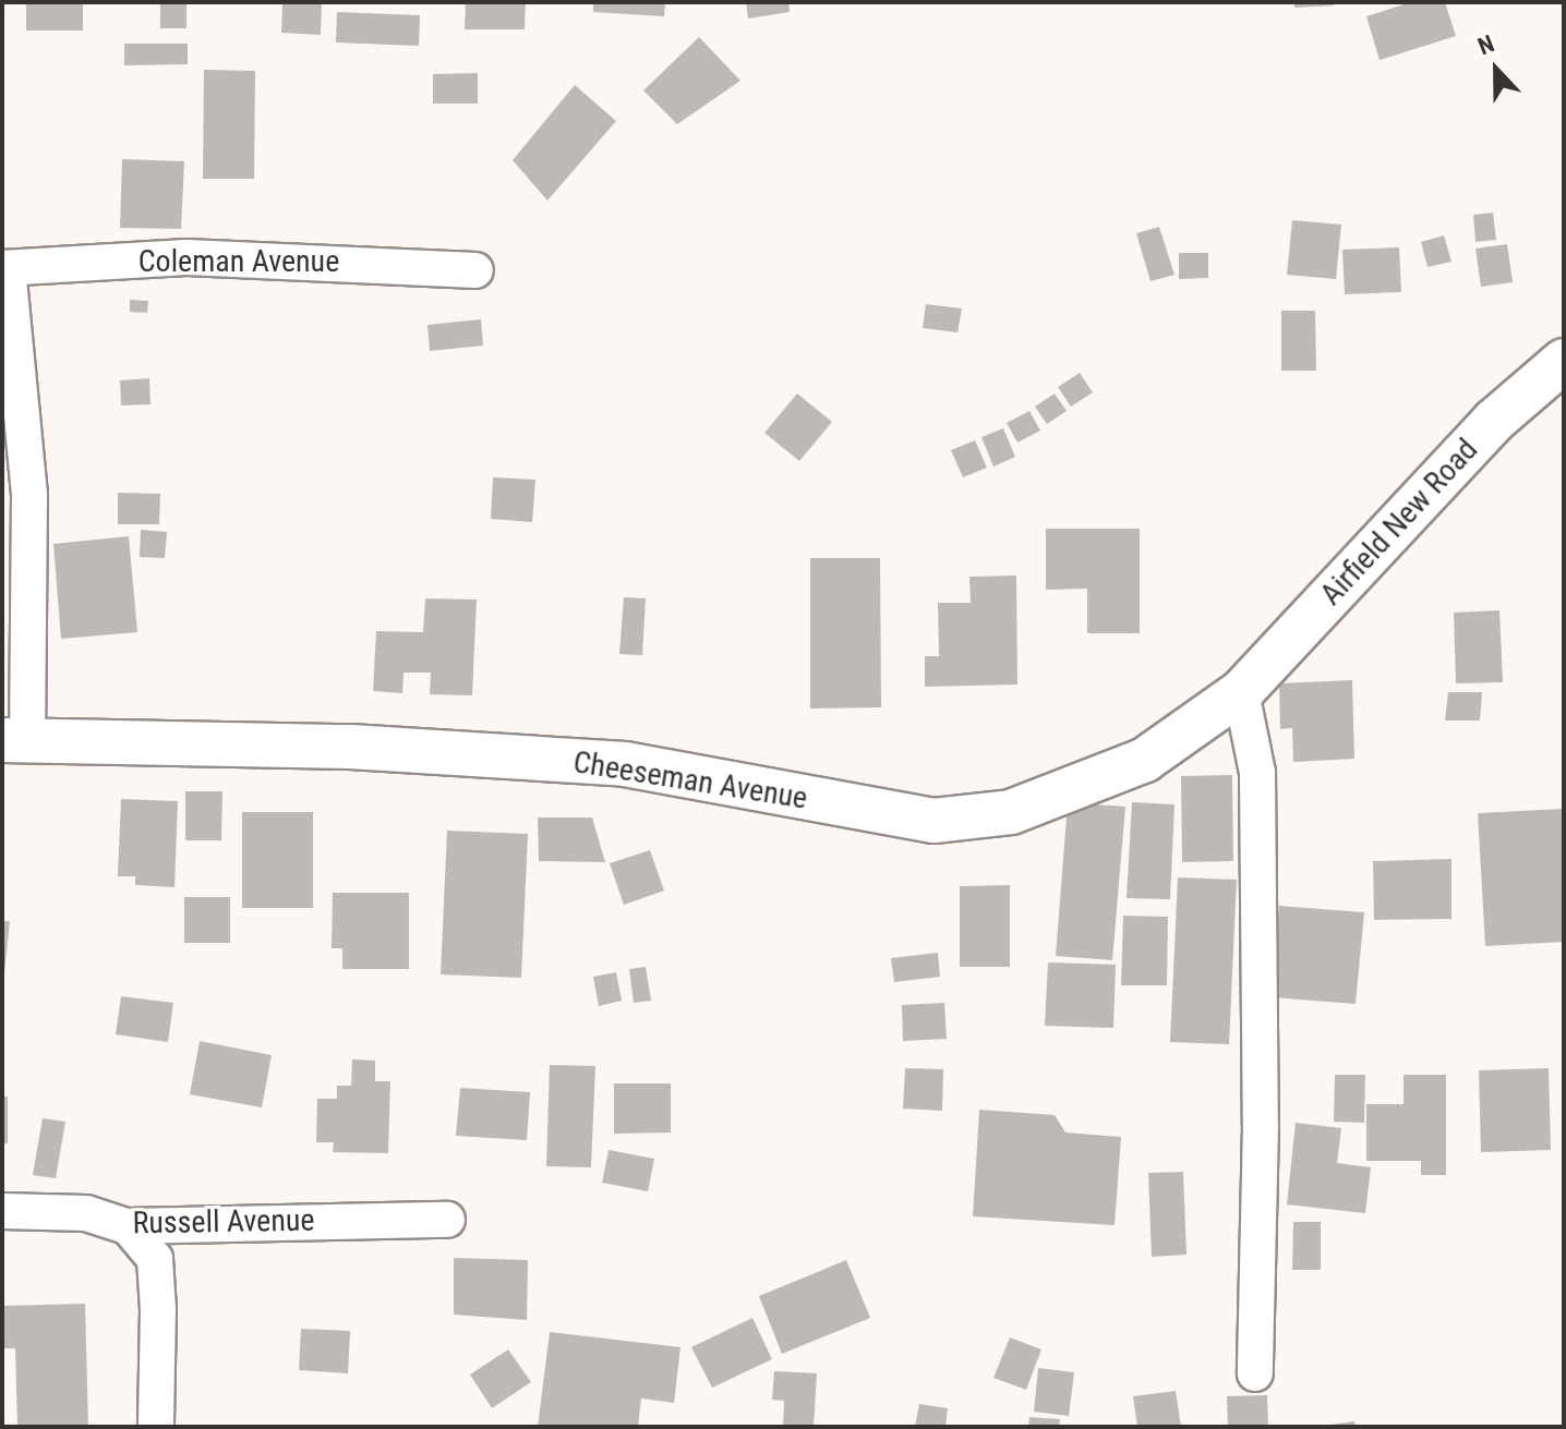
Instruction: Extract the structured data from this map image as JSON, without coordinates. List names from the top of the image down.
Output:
{
  "streets": {
    "street": [
      "Coleman Avenue",
      "Airfield New Road",
      "Cheeseman Avenue",
      "Russell Avenue"
    ]
  },
  "crossings": [
    ["Airfield New Road", "Cheeseman Avenue"]
  ],
  "north": "top"
}
